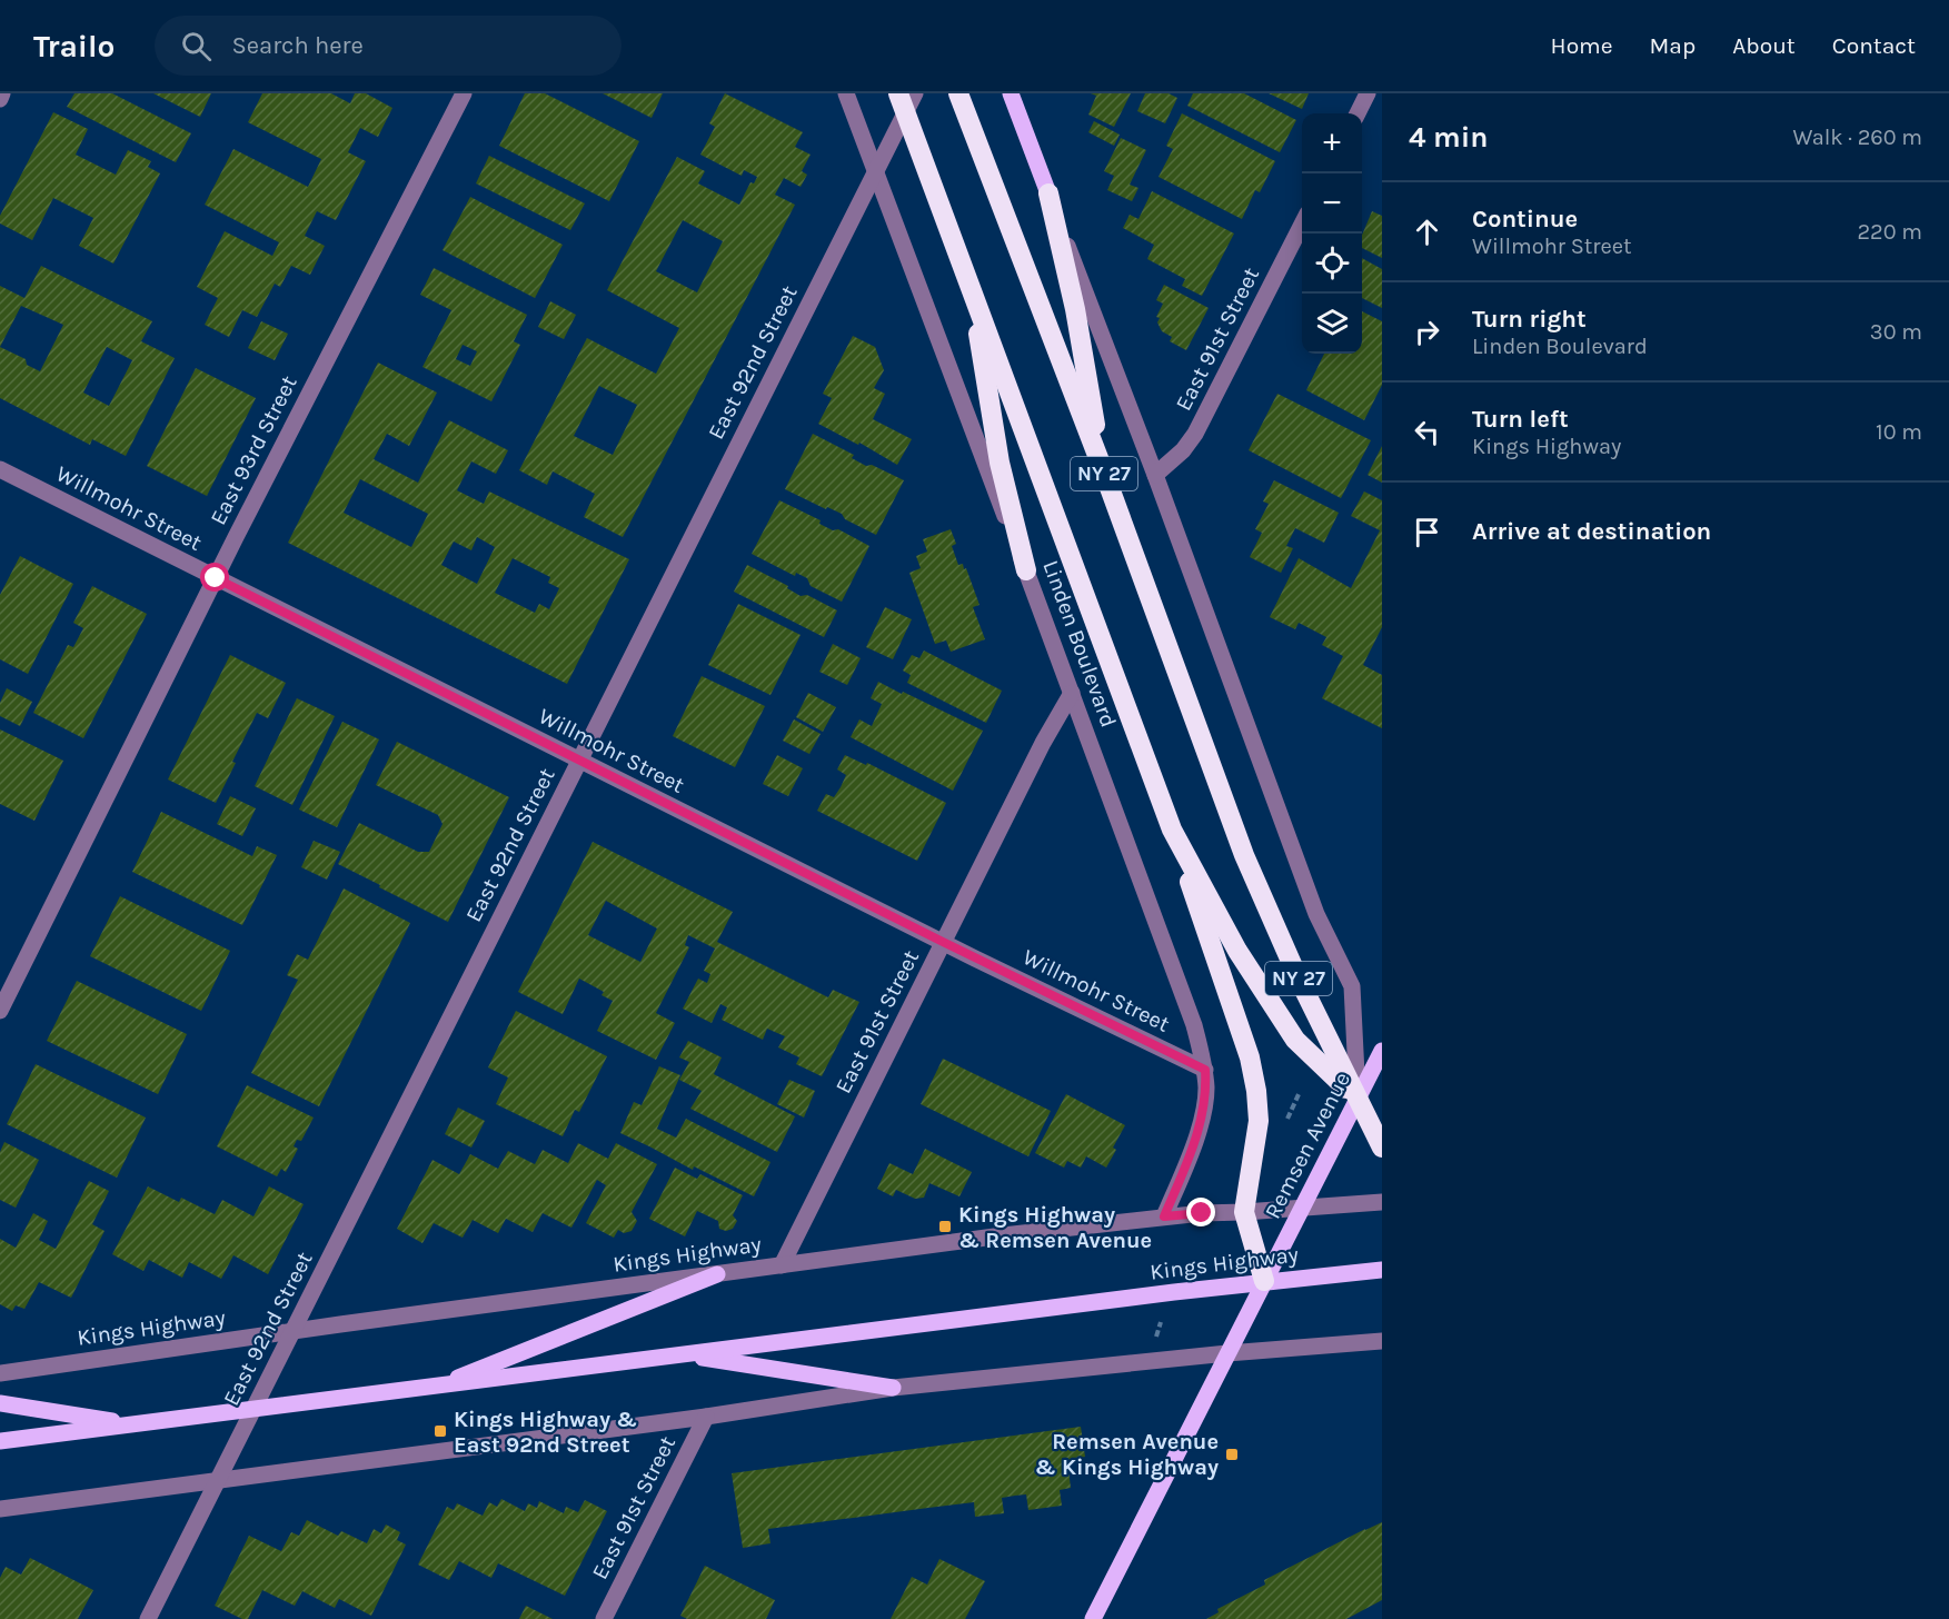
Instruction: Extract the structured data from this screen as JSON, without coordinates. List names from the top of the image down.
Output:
{
  "streets": {
    "highway": ["NY 27", "Linden Boulevard"],
    "main road": ["Remsen Avenue", "Kings Highway"],
    "street": [
      "East 91st Street",
      "East 92nd Street",
      "East 93rd Street",
      "Willmohr Street"
    ]
  },
  "crossings": [
    ["East 91st Street", "Willmohr Street"],
    ["East 91st Street", "Linden Boulevard"],
    ["East 91st Street", "Kings Highway"],
    ["East 92nd Street", "Willmohr Street"],
    ["East 92nd Street", "Linden Boulevard"],
    ["East 92nd Street", "Kings Highway"],
    ["East 93rd Street", "Willmohr Street"],
    ["Willmohr Street", "Linden Boulevard"],
    ["Linden Boulevard", "Remsen Avenue"],
    ["Linden Boulevard", "Kings Highway"],
    ["Remsen Avenue", "Kings Highway"]
  ],
  "places": {
    "transit": ["Kings Highway & Remsen Avenue", "Kings Highway & East 92nd Street", "Remsen Avenue & Kings Highway"]
  },
  "page": {
    "header": "Trailo",
    "search": "Search here",
    "nav": [
      "Home",
      "Map",
      "About",
      "Contact"
    ],
    "heading": ["4 min", "Walk · 260 m"],
    "map_buttons": ["+", "−"],
    "list": [
      ["Continue", "Willmohr Street", "220 m"],
      ["Turn right", "Linden Boulevard", "30 m"],
      ["Turn left", "Kings Highway", "10 m"],
      "Arrive at destination"
    ]
  }
}
